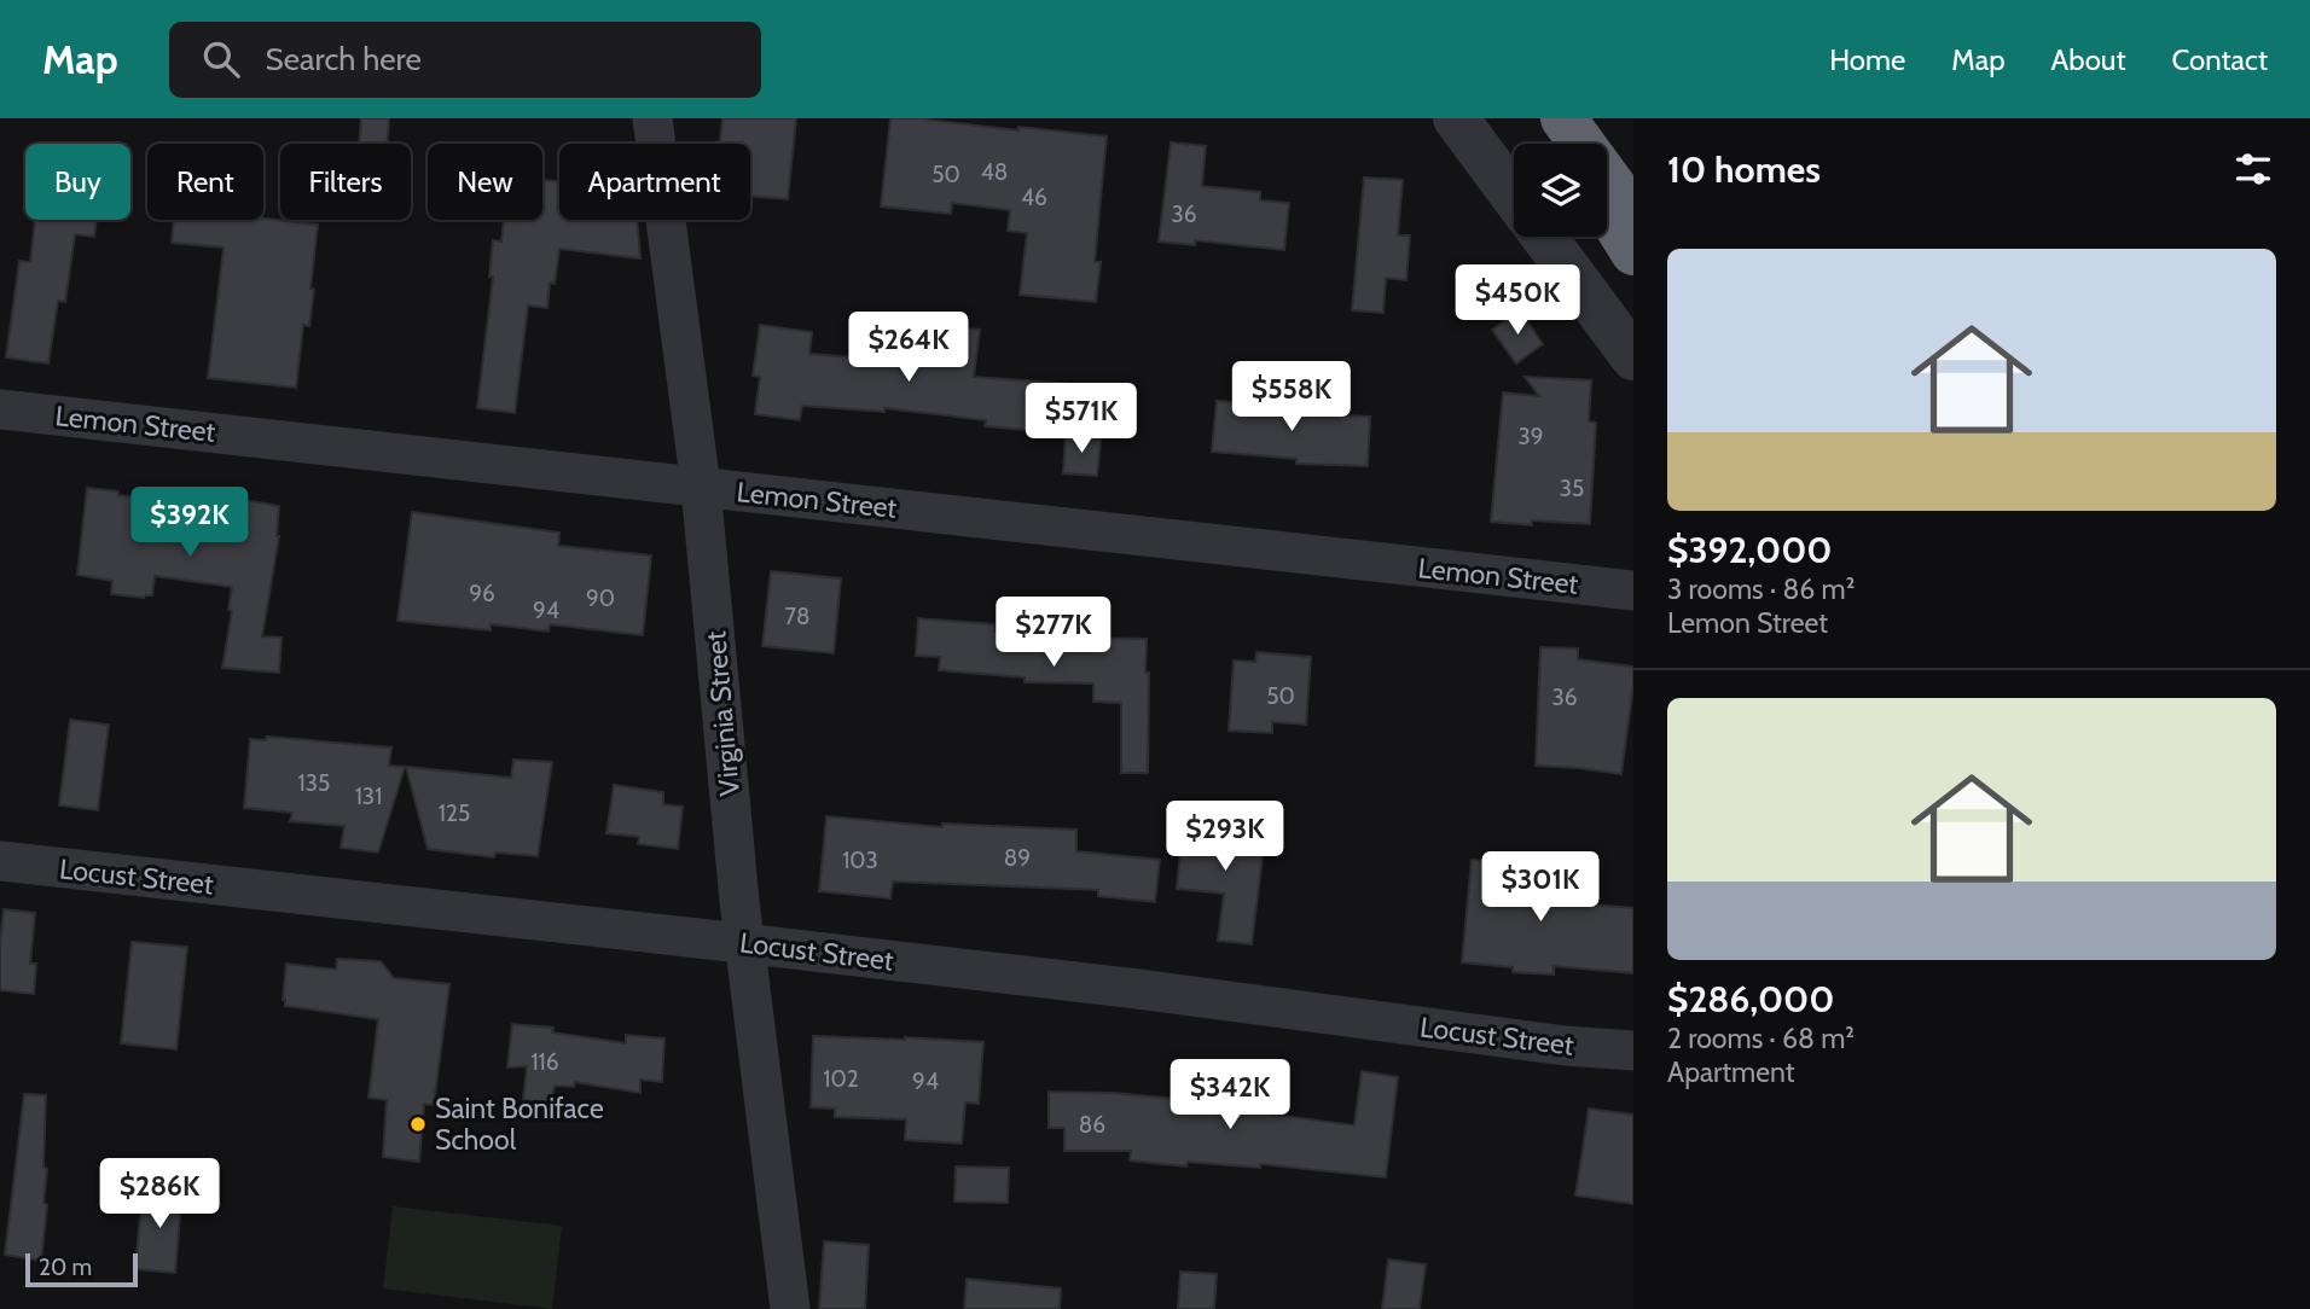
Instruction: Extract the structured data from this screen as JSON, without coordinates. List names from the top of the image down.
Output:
{
  "streets": {
    "street": ["Lemon Street", "Virginia Street", "Locust Street"]
  },
  "crossings": [
    ["Lemon Street", "Virginia Street"],
    ["Virginia Street", "Locust Street"]
  ],
  "places": ["Saint Boniface School"],
  "house_numbers": [
    "48",
    "50",
    "46",
    "36",
    "39",
    "35",
    "96",
    "90",
    "94",
    "78",
    "50",
    "36",
    "135",
    "131",
    "125",
    "89",
    "103",
    "116",
    "102",
    "94",
    "86"
  ],
  "scale_bar": "20 m",
  "page": {
    "header": "Map",
    "search": "Search here",
    "nav": [
      "Home",
      "Map",
      "About",
      "Contact"
    ],
    "heading": "10 homes",
    "chip": [
      "Buy",
      "Rent",
      "Filters",
      "New",
      "Apartment"
    ],
    "list": [
      {
        "name": "$392,000",
        "note": "3 rooms · 86 m² · Lemon Street"
      },
      {
        "name": "$286,000",
        "note": "2 rooms · 68 m² · Apartment"
      }
    ],
    "price": [
      "$450K",
      "$264K",
      "$558K",
      "$571K",
      "$392K",
      "$277K",
      "$293K",
      "$301K",
      "$342K",
      "$286K"
    ],
    "scale": "20 m"
  }
}
